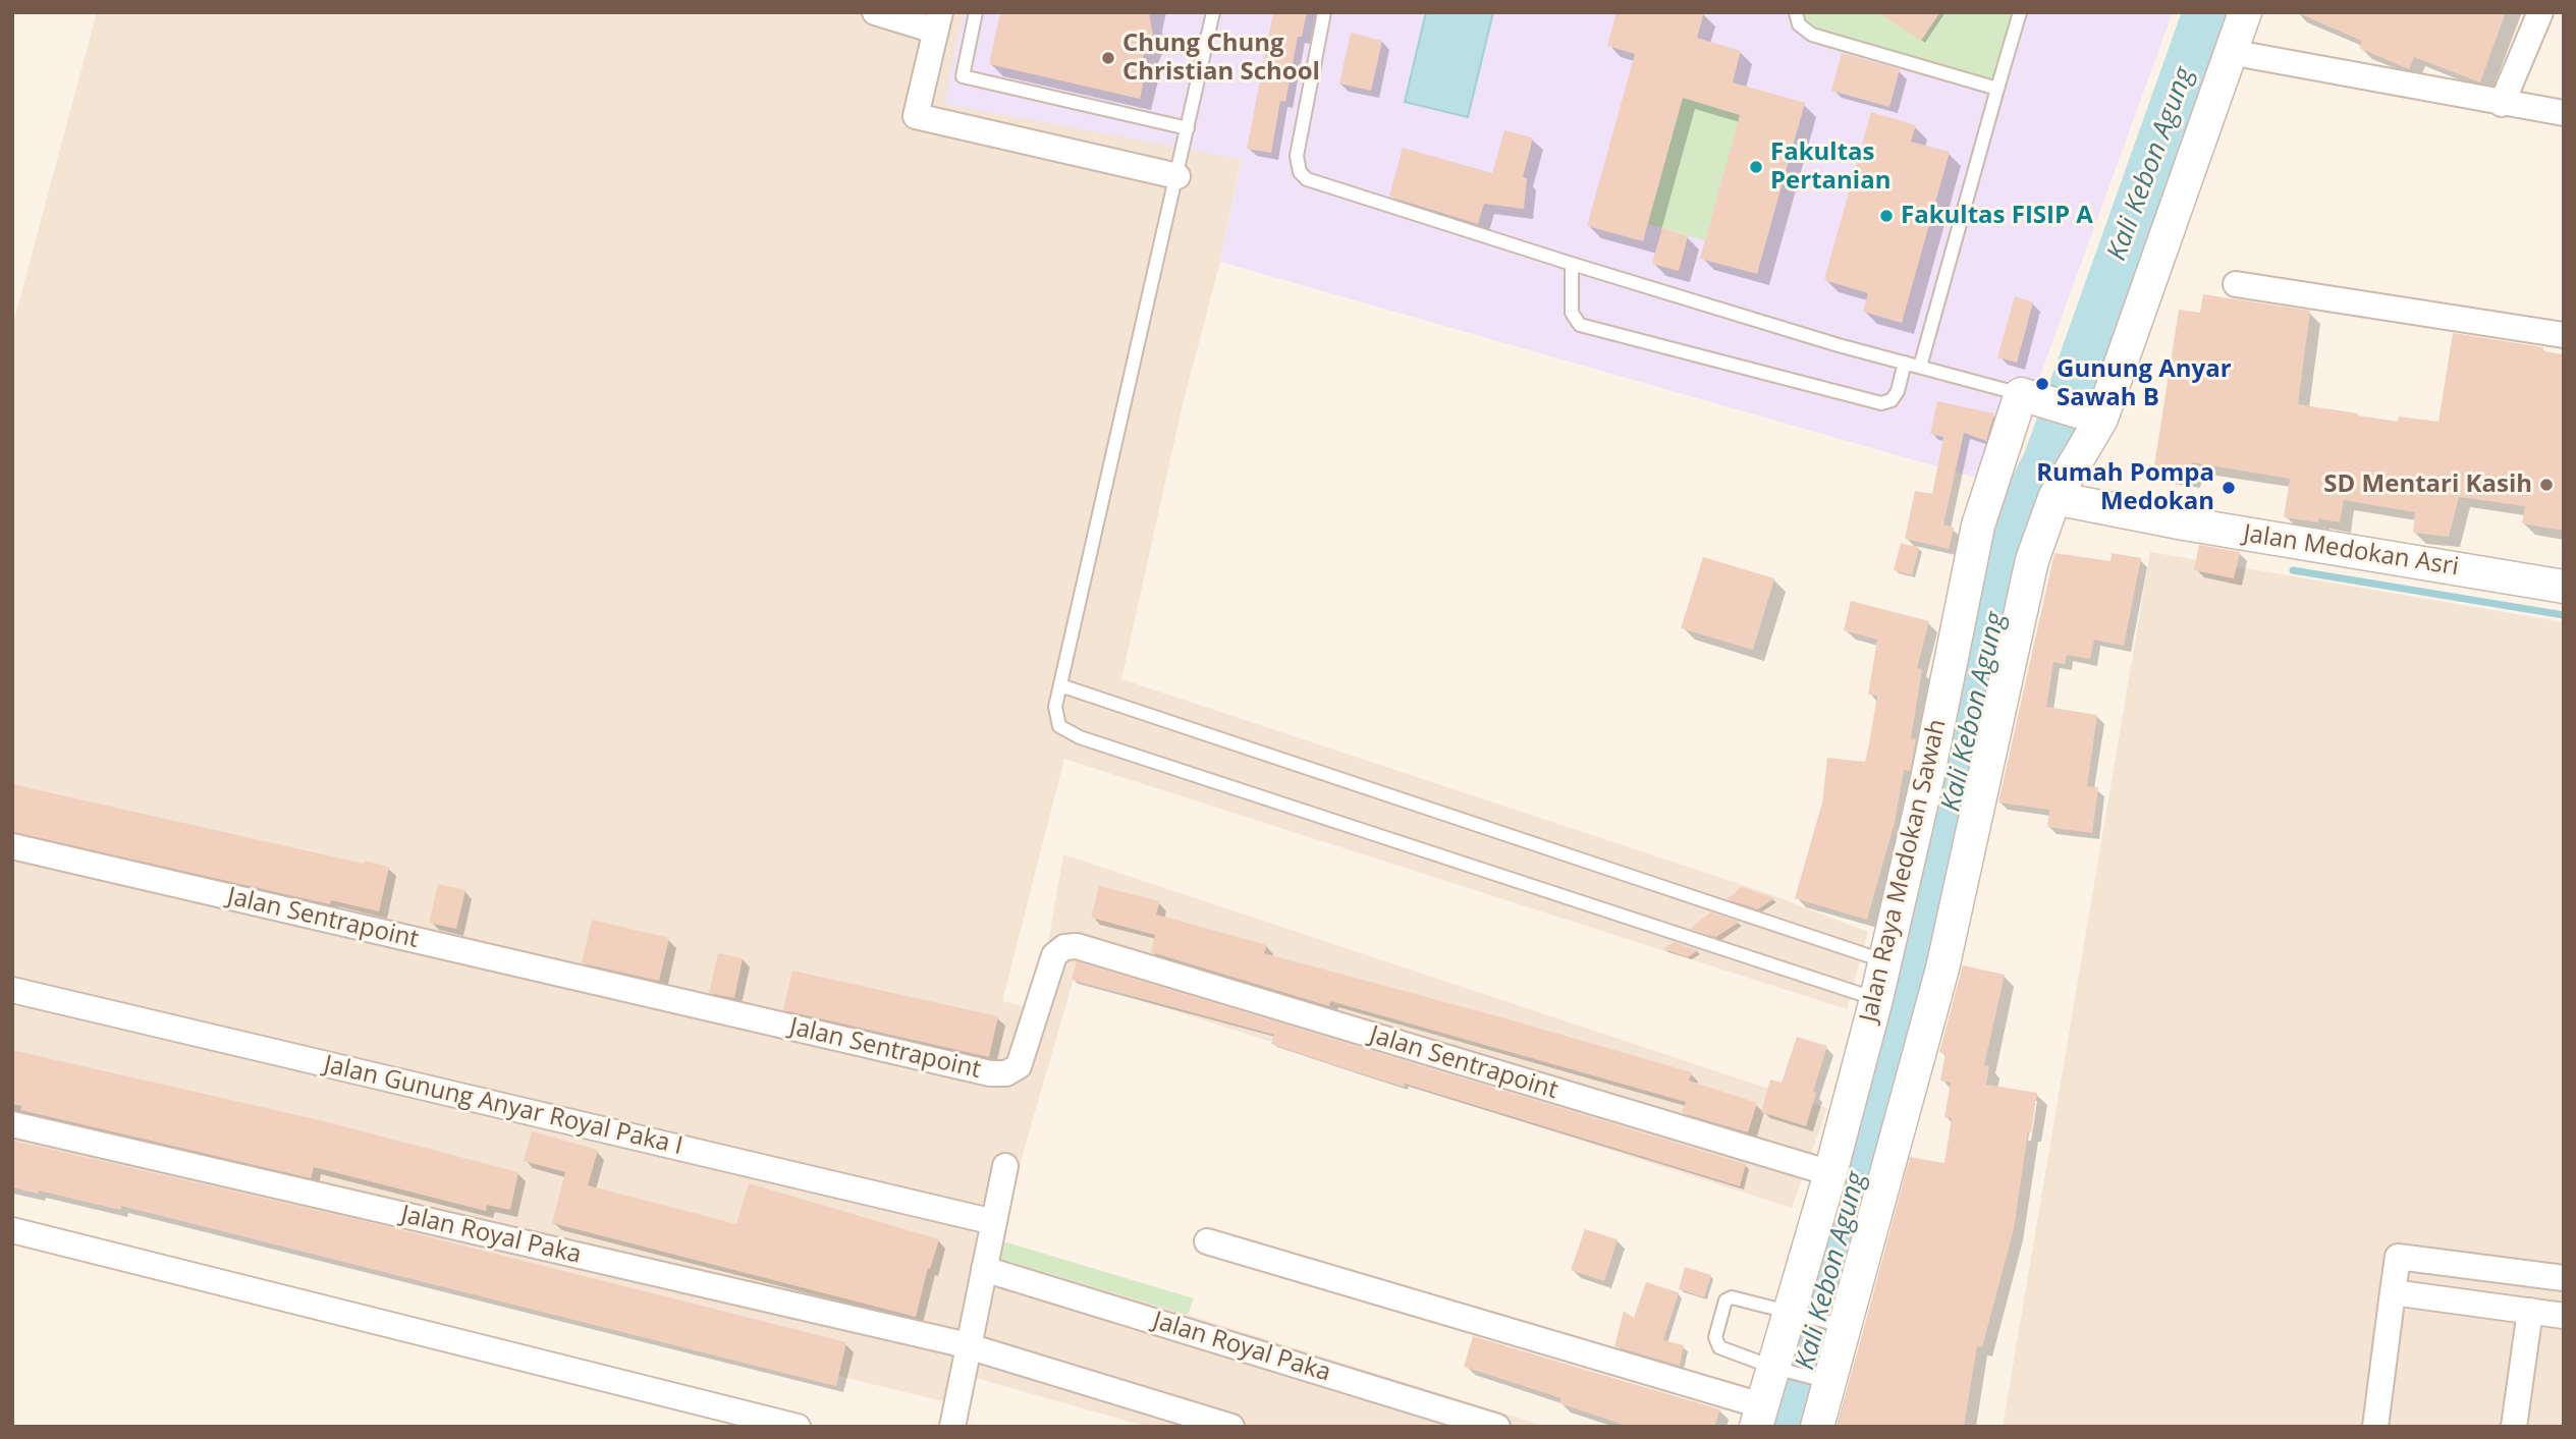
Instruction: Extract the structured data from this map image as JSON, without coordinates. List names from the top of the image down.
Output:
{
  "streets": {
    "street": [
      "Jalan Medokan Asri",
      "Jalan Raya Medokan Sawah",
      "Jalan Sentrapoint",
      "Jalan Gunung Anyar Royal Paka I",
      "Jalan Royal Paka"
    ]
  },
  "crossings": [
    ["Jalan Raya Medokan Sawah", "Jalan Sentrapoint"]
  ],
  "water": ["Kali Kebon Agung"],
  "places": [
    "Chung Chung Christian School",
    "Fakultas Pertanian",
    "Fakultas FISIP A",
    "Gunung Anyar Sawah B",
    "SD Mentari Kasih",
    "Rumah Pompa Medokan"
  ]
}
